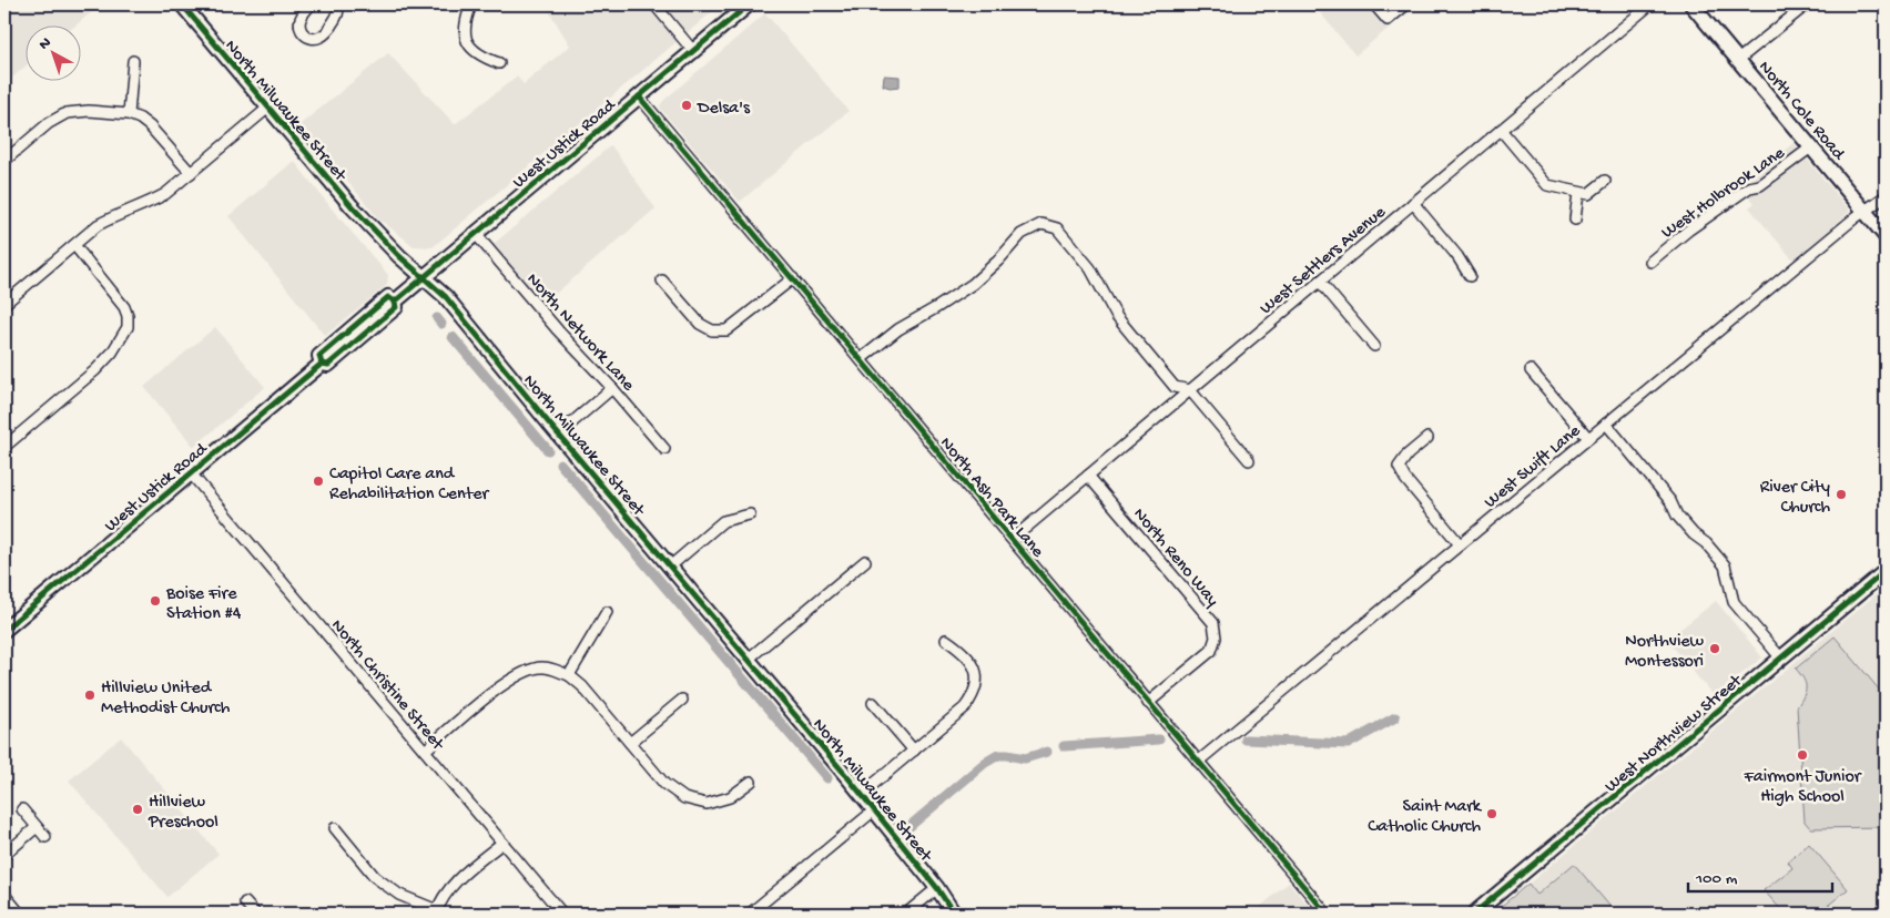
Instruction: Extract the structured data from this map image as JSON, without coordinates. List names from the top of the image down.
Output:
{
  "streets": {
    "main road": [
      "North Milwaukee Street",
      "North Cole Road",
      "West Ustick Road",
      "West Northview Street"
    ],
    "street": [
      "West Holbrook Lane",
      "West Settlers Avenue",
      "North Network Lane",
      "West Swift Lane",
      "North Ash Park Lane",
      "North Reno Way",
      "North Christine Street"
    ]
  },
  "crossings": [
    ["North Milwaukee Street", "West Ustick Road"],
    ["North Cole Road", "West Holbrook Lane"],
    ["North Cole Road", "West Swift Lane"],
    ["West Ustick Road", "North Network Lane"],
    ["West Ustick Road", "North Ash Park Lane"],
    ["West Ustick Road", "North Christine Street"],
    ["West Settlers Avenue", "North Ash Park Lane"],
    ["West Settlers Avenue", "North Reno Way"],
    ["West Swift Lane", "North Ash Park Lane"],
    ["North Ash Park Lane", "North Reno Way"]
  ],
  "places": [
    "Delsa's",
    "Capitol Care and Rehabilitation Center",
    "River City Church",
    "Boise Fire Station #4",
    "Northview Montessori",
    "Hillview United Methodist Church",
    "Fairmont Junior High School",
    "Hillview Preschool",
    "Saint Mark Catholic Church"
  ],
  "scale_bar": "100 m",
  "north": "top left"
}
